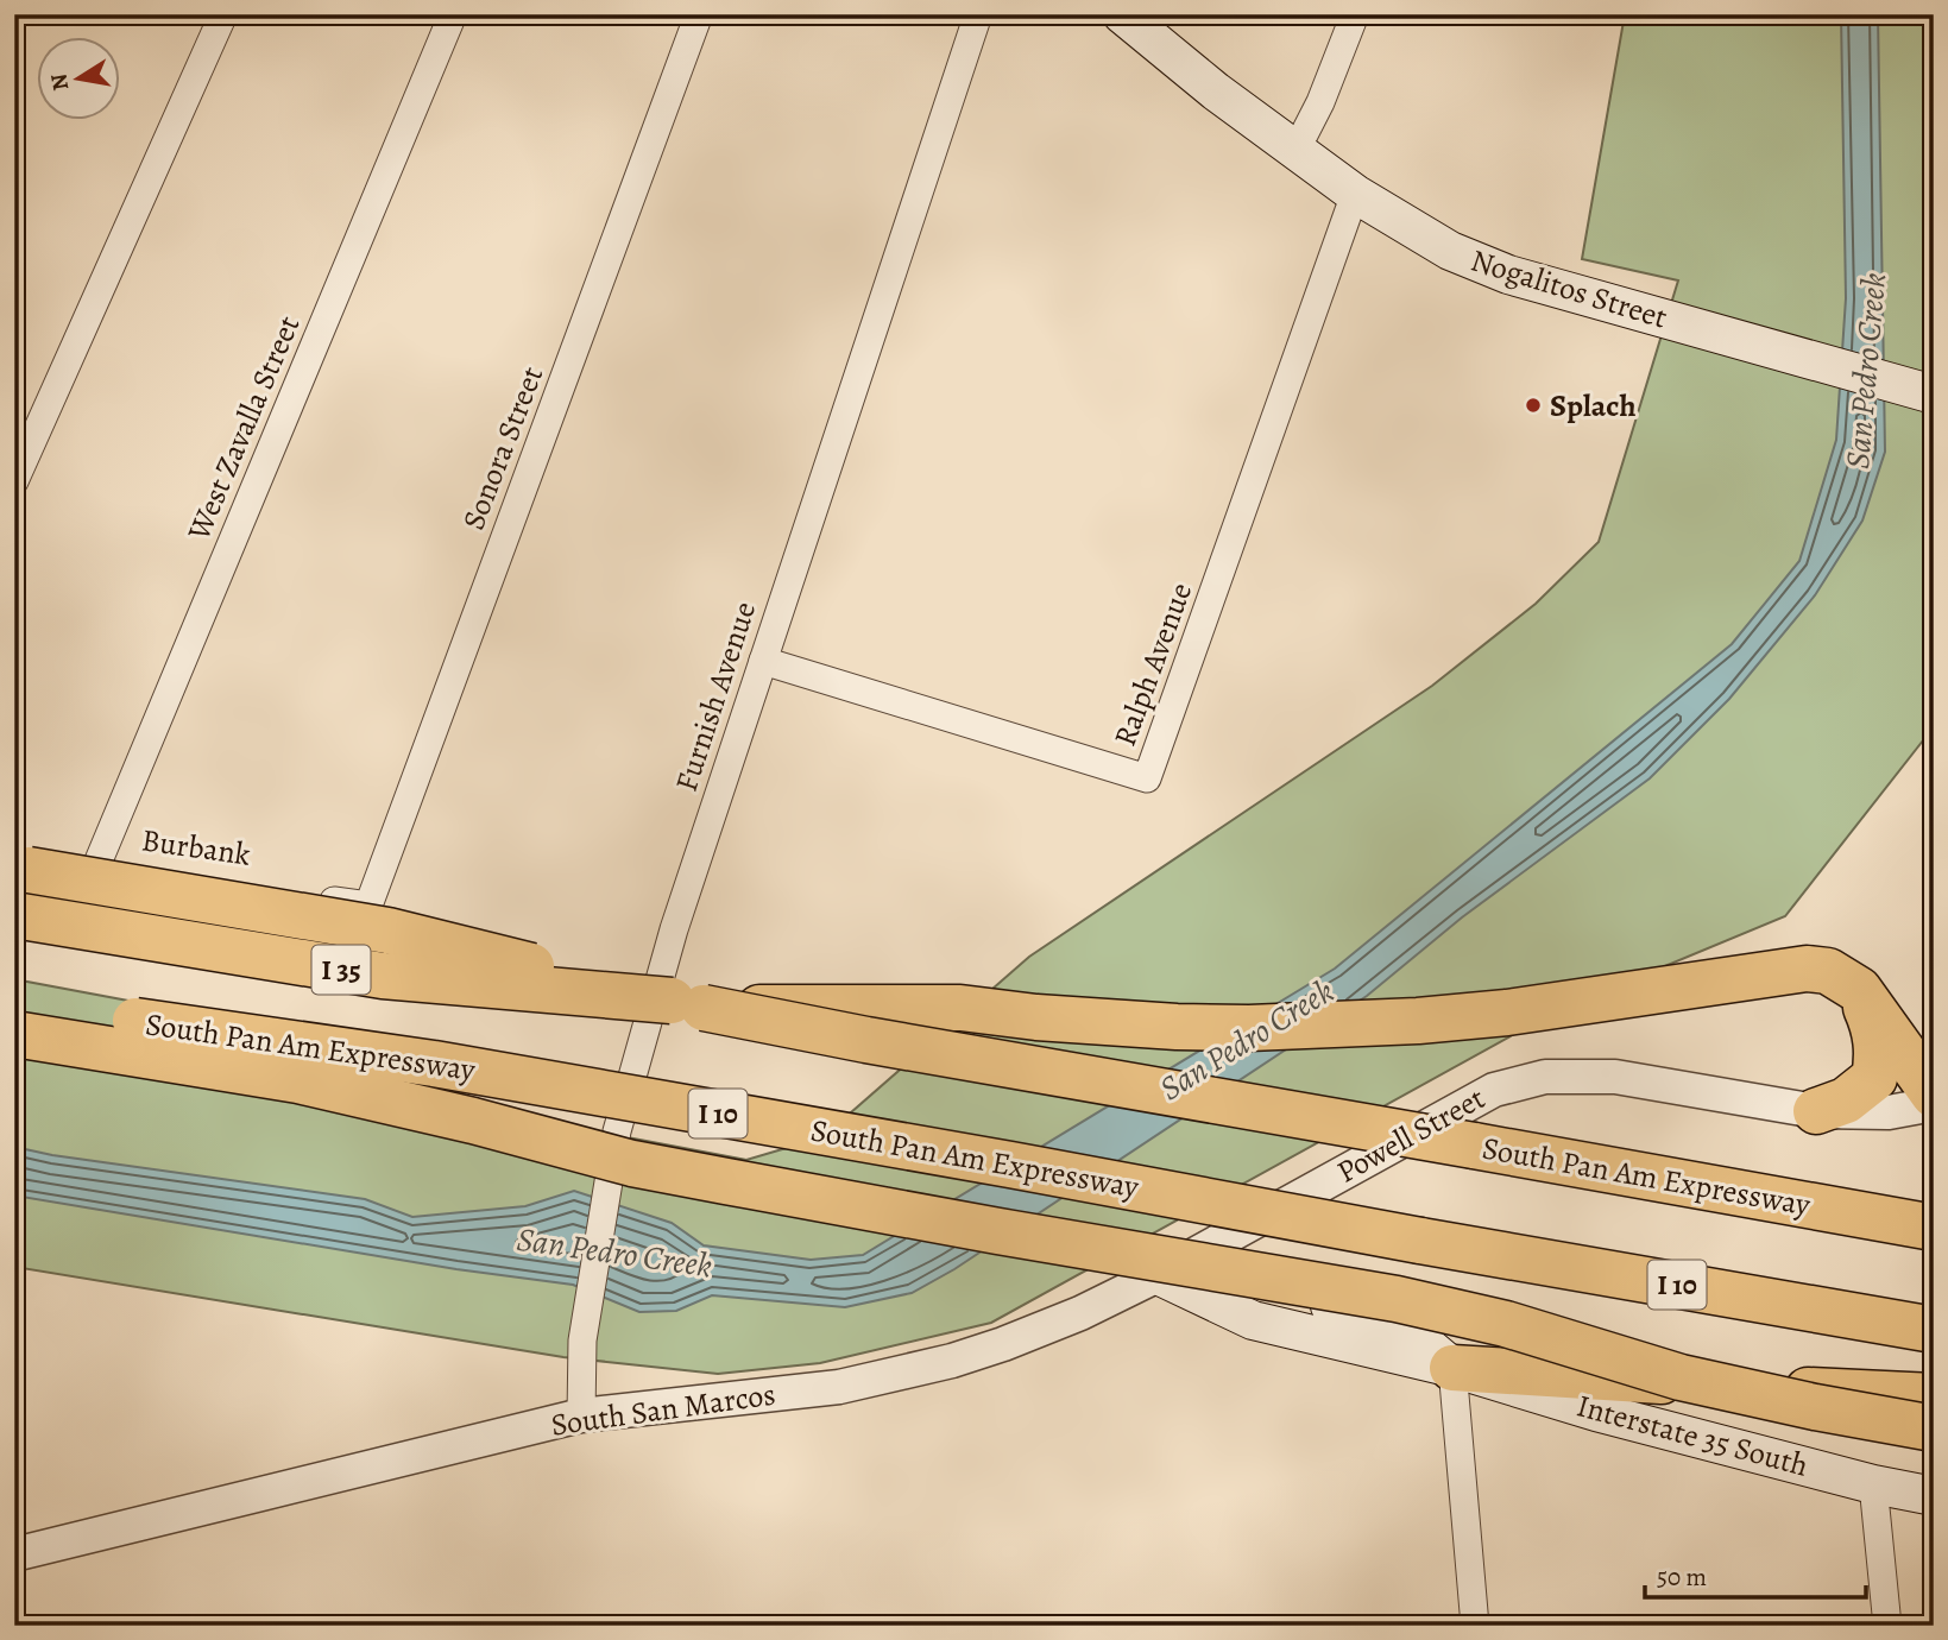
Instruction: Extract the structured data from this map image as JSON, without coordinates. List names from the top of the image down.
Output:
{
  "streets": {
    "highway": ["I 35", "South Pan Am Expressway", "I 10"],
    "main road": ["Nogalitos Street", "Interstate 35 South"],
    "street": [
      "West Zavalla Street",
      "Sonora Street",
      "Ralph Avenue",
      "Furnish Avenue",
      "Burbank",
      "Powell Street",
      "South San Marcos"
    ]
  },
  "crossings": [
    ["Nogalitos Street", "Ralph Avenue"],
    ["West Zavalla Street", "Burbank"],
    ["Sonora Street", "Burbank"],
    ["Ralph Avenue", "Furnish Avenue"],
    ["Furnish Avenue", "South San Marcos"],
    ["Burbank", "South Pan Am Expressway"],
    ["Powell Street", "South San Marcos"],
    ["Powell Street", "Interstate 35 South"],
    ["South San Marcos", "Interstate 35 South"]
  ],
  "water": ["San Pedro Creek"],
  "places": ["Splach"],
  "scale_bar": "50 m",
  "north": "left"
}
